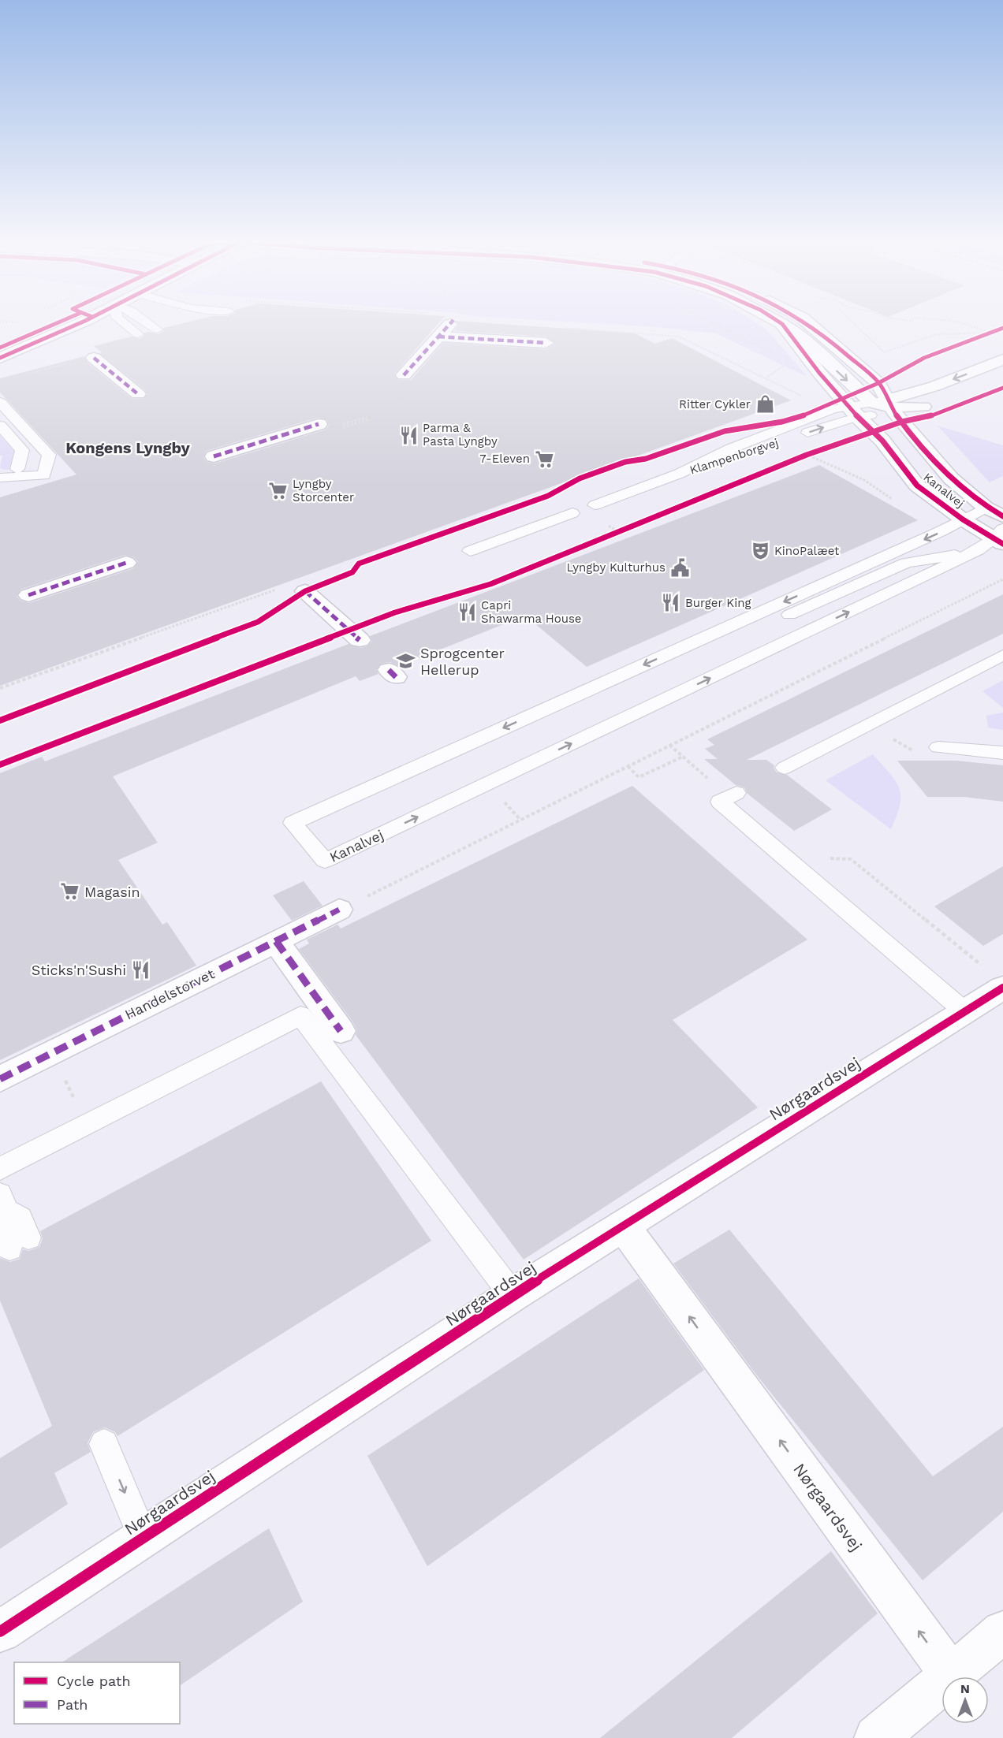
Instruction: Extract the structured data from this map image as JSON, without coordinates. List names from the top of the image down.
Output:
{
  "streets": {
    "street": ["Kanalvej", "Handelstorvet", "Nørgaardsvej"],
    "lane": ["Klampenborgvej"]
  },
  "crossings": [
    ["Klampenborgvej", "Kanalvej"]
  ],
  "districts": ["Kongens Lyngby"],
  "places": {
    "shop": ["Ritter Cykler"],
    "restaurant": [
      "Parma & Pasta Lyngby",
      "Burger King",
      "Capri Shawarma House",
      "Sticks'n'Sushi"
    ],
    "supermarket": ["7-Eleven", "Lyngby Storcenter", "Magasin"],
    "theatre": ["KinoPalæet"],
    "public building": ["Lyngby Kulturhus"],
    "school or university": ["Sprogcenter Hellerup"]
  },
  "legend": ["Cycle path", "Path"],
  "north": "top"
}
